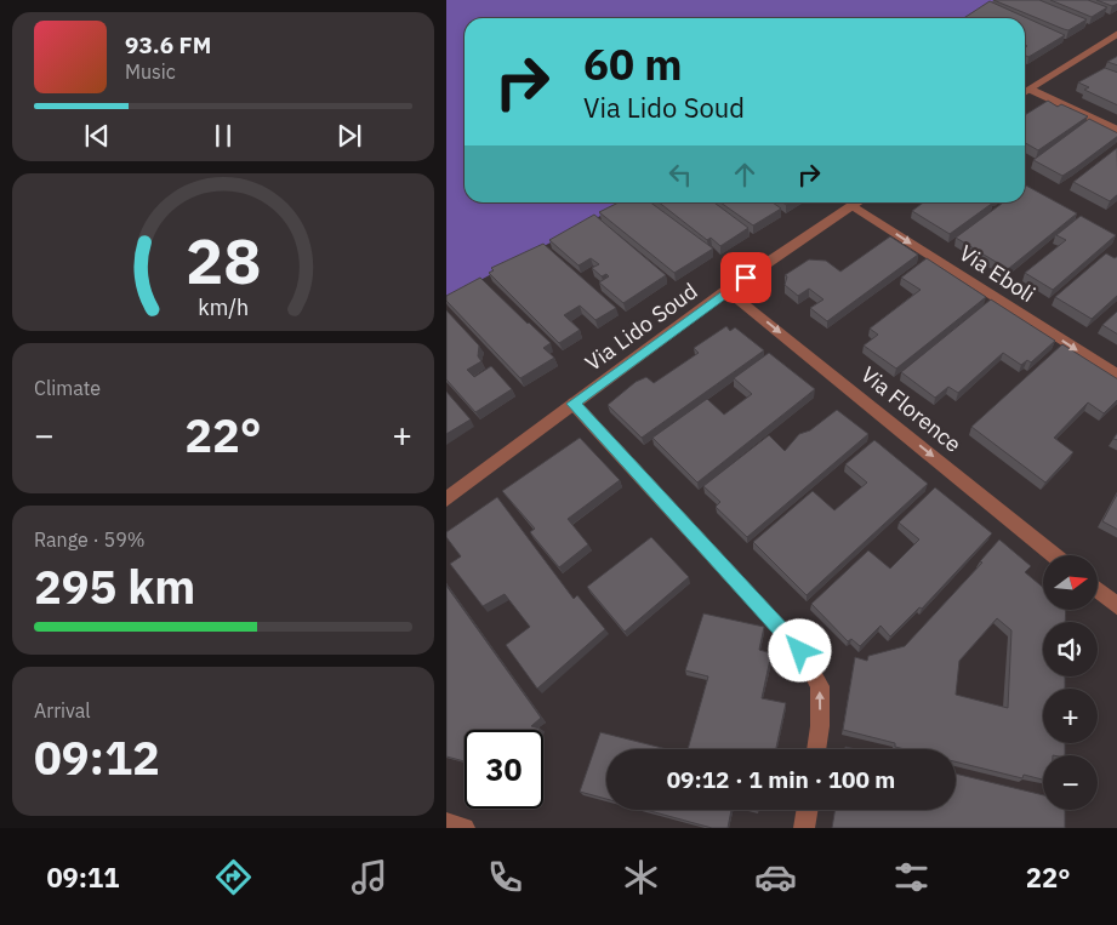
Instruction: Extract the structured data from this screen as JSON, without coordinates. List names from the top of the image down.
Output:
{
  "streets": {
    "street": ["Via Eboli", "Via Lido Soud", "Via Florence"]
  },
  "crossings": [
    ["Via Eboli", "Via Lido Soud"],
    ["Via Lido Soud", "Via Florence"]
  ],
  "one_way": ["Via Eboli", "Via Florence"],
  "north": "right",
  "page": {
    "turn": ["60 m", "Via Lido Soud"],
    "song": ["93.6 FM", "Music"],
    "tile": [
      "Climate",
      ["Range · 59%", "295 km"],
      ["Arrival", "09:12"]
    ],
    "heat": ["−", "22°", "+"],
    "map_buttons": ["+", "−"],
    "limit": "30",
    "trip": "09:12 · 1 min · 100 m",
    "tabs": ["09:11", "22°"],
    "gauge": ["28", "km/h"]
  }
}
